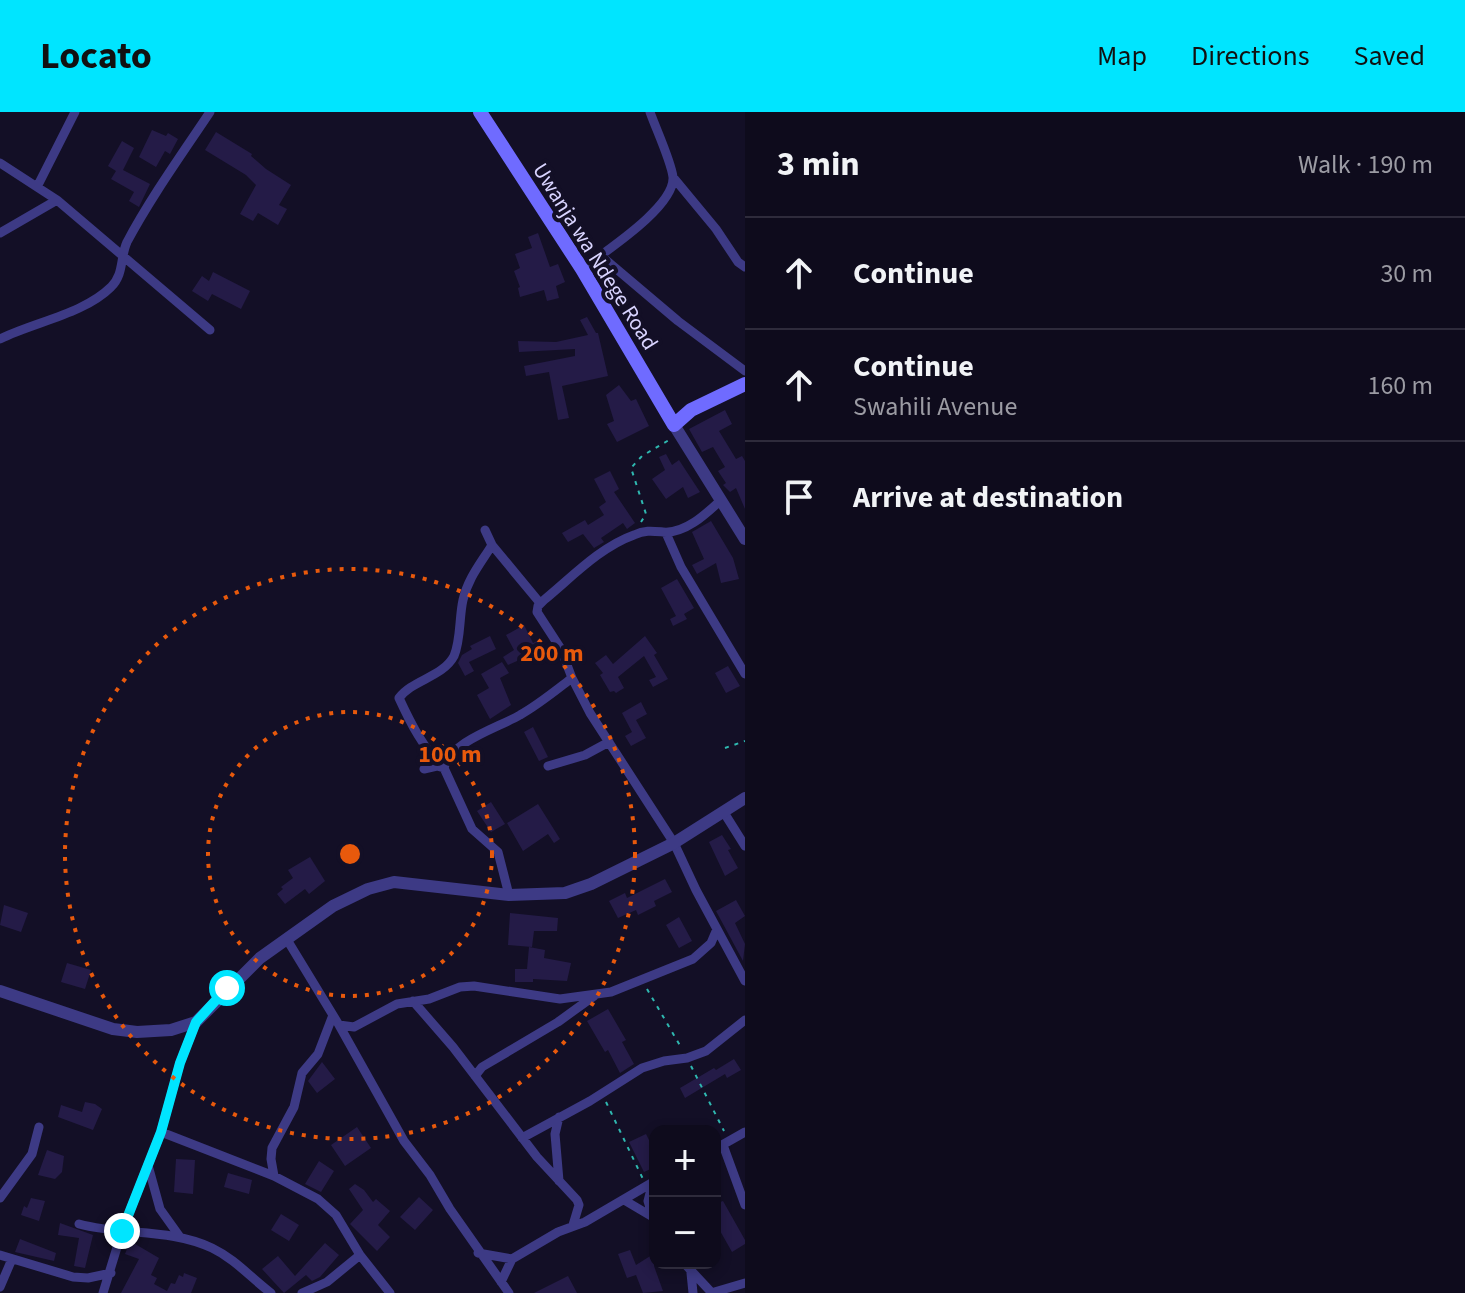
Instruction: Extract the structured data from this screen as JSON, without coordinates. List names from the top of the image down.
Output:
{
  "streets": {
    "main road": ["Uwanja wa Ndege Road"]
  },
  "page": {
    "header": "Locato",
    "nav": ["Map", "Directions", "Saved"],
    "heading": ["3 min", "Walk · 190 m"],
    "list": [
      ["Continue", "30 m"],
      ["Continue", "Swahili Avenue", "160 m"],
      "Arrive at destination"
    ],
    "map_buttons": ["+", "−"]
  },
  "rings": ["200 m", "100 m"]
}
